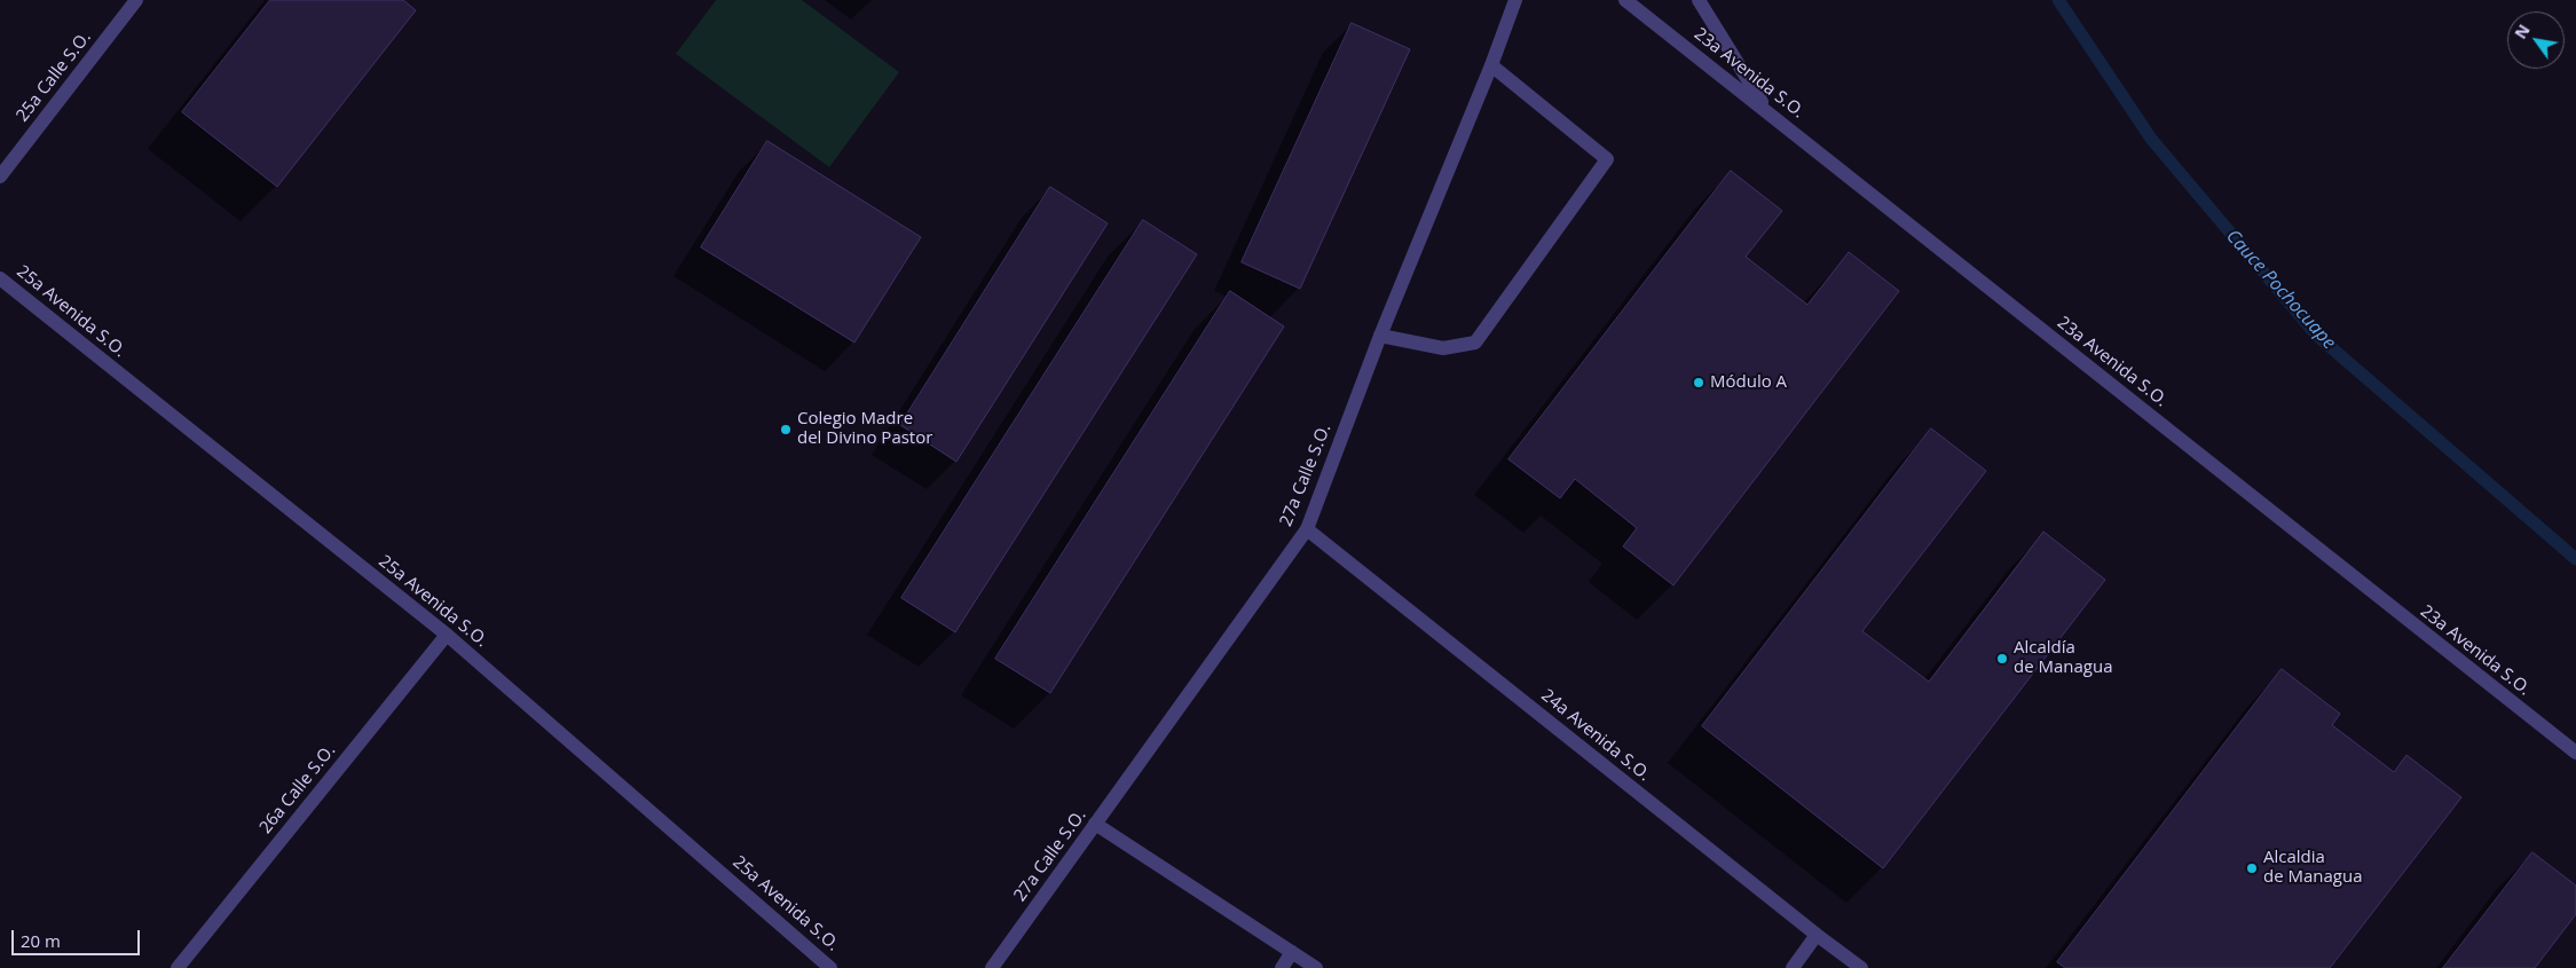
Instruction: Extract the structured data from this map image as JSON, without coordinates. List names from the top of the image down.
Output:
{
  "streets": {
    "street": [
      "23a Avenida S.O.",
      "25a Calle S.O.",
      "25a Avenida S.O.",
      "27a Calle S.O.",
      "24a Avenida S.O.",
      "26a Calle S.O."
    ]
  },
  "crossings": [
    ["25a Avenida S.O.", "26a Calle S.O."],
    ["27a Calle S.O.", "24a Avenida S.O."]
  ],
  "water": ["Cauce Pochocuape"],
  "places": [
    "Módulo A",
    "Colegio Madre del Divino Pastor",
    "Alcaldía de Managua",
    "Alcaldia de Managua"
  ],
  "scale_bar": "20 m",
  "north": "top left"
}
